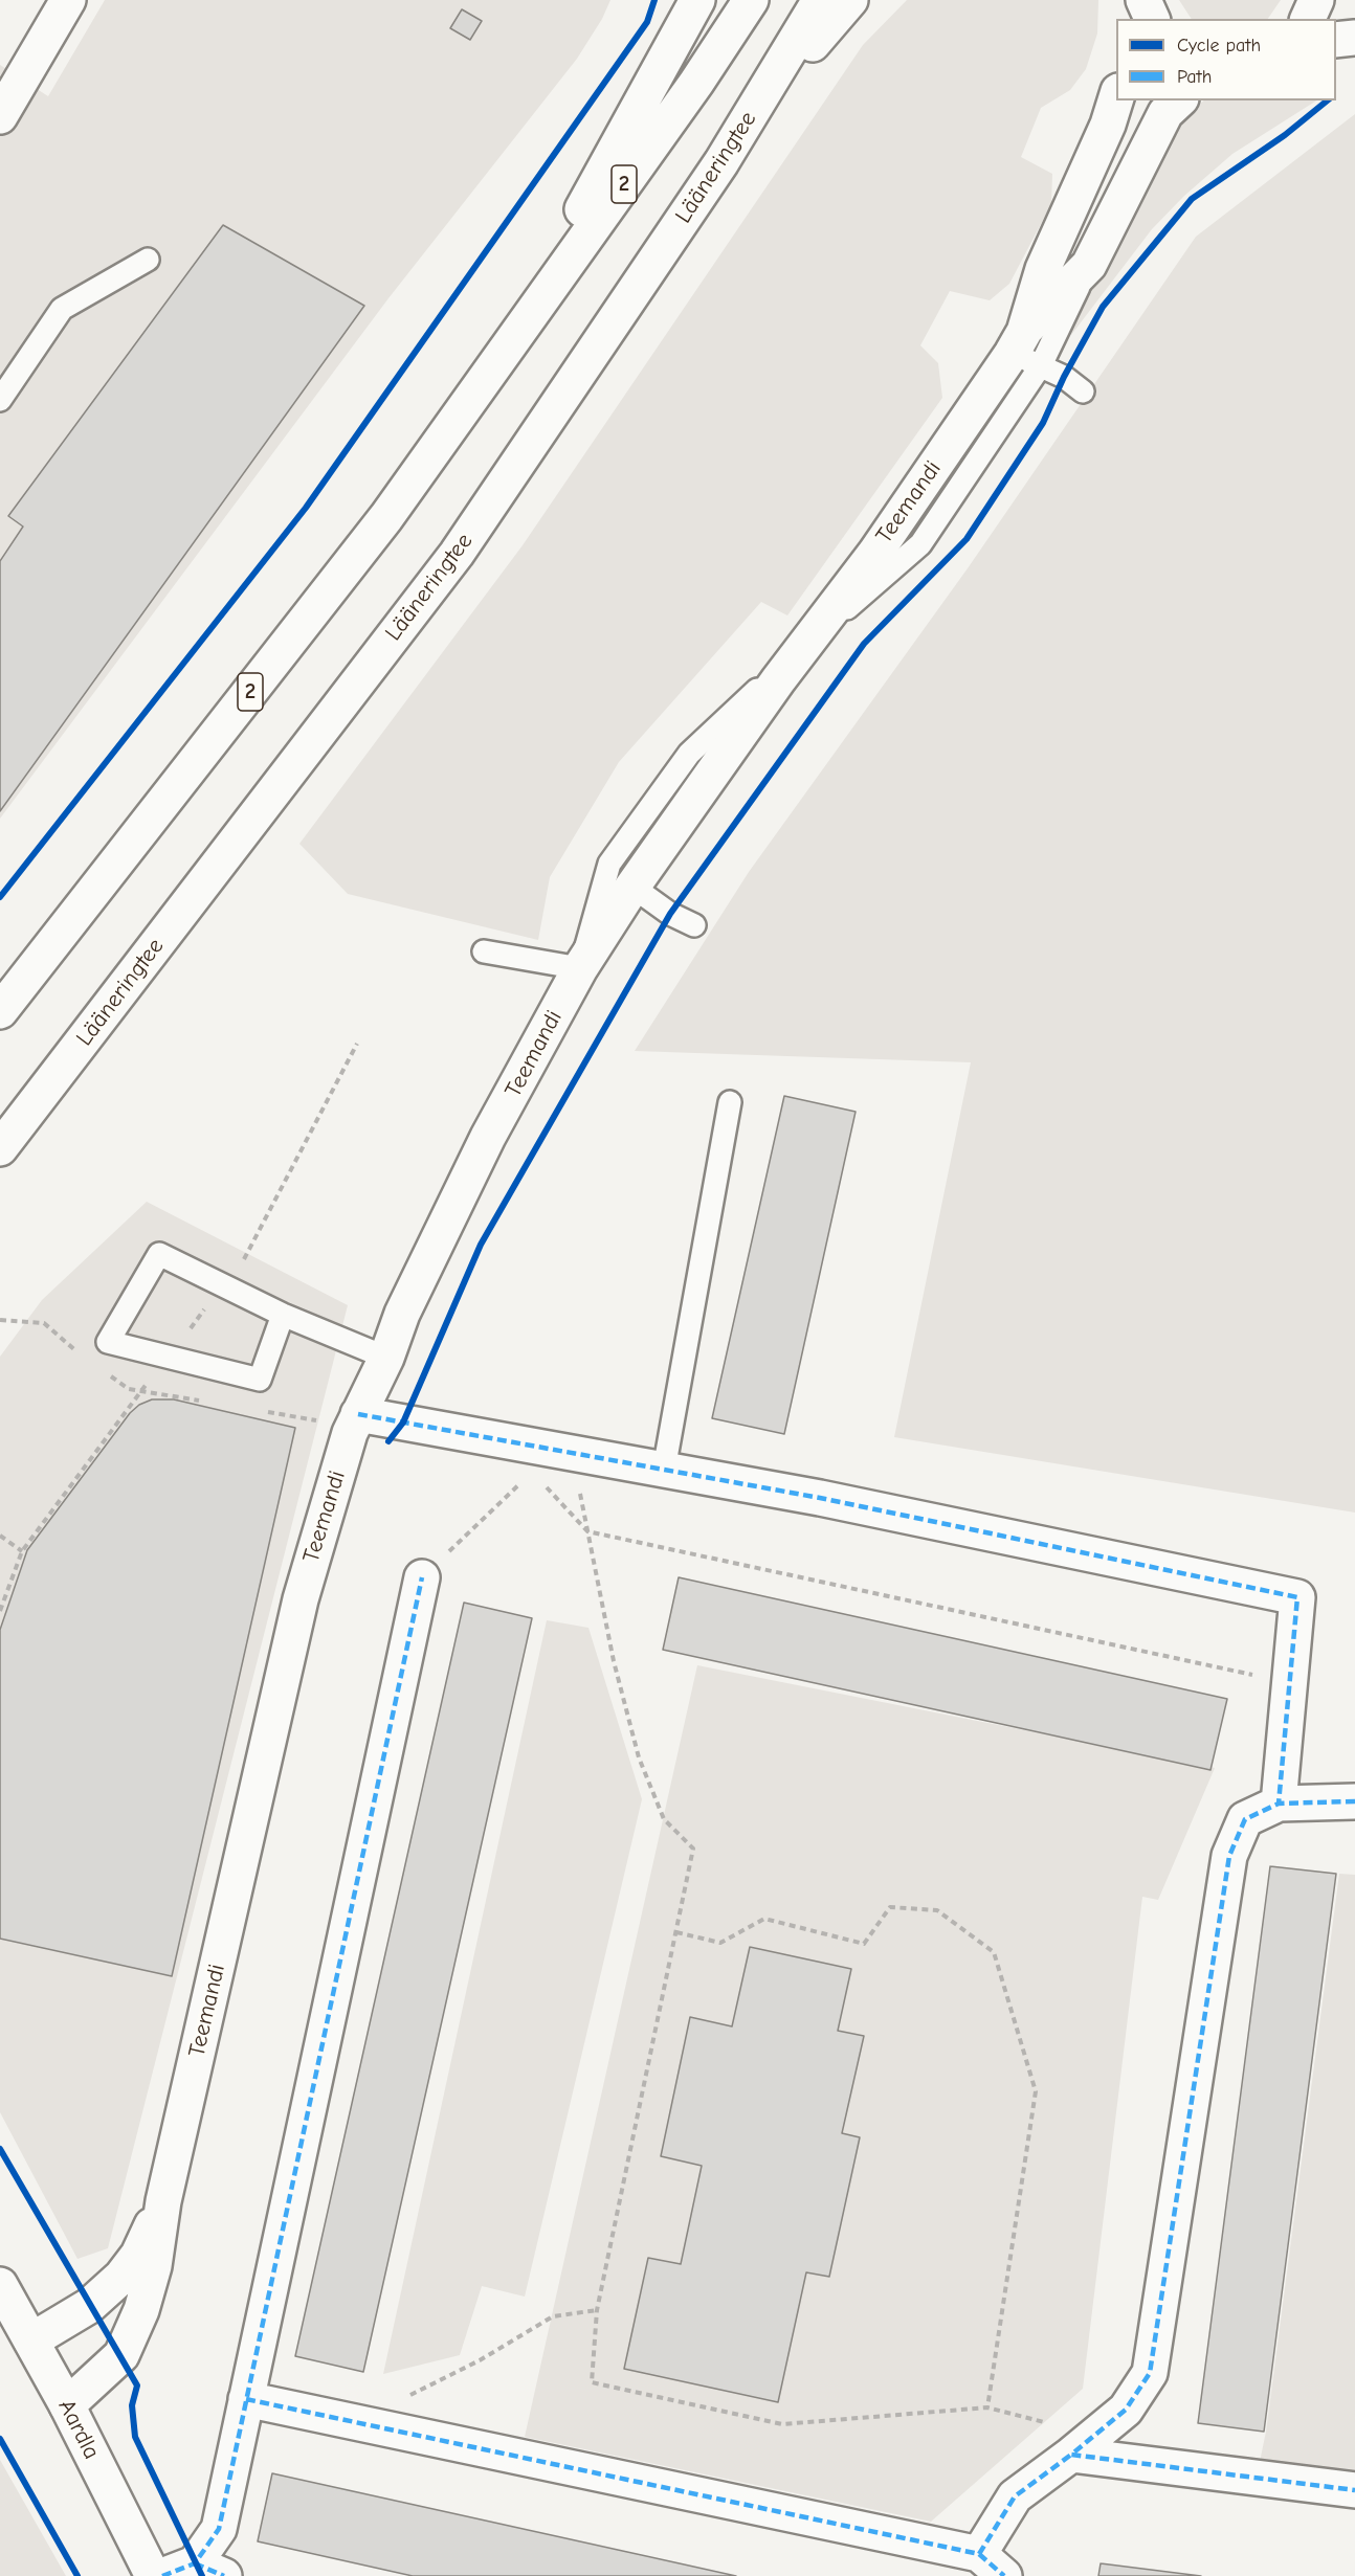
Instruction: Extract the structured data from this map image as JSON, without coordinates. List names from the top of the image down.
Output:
{
  "streets": {
    "main road": [
      "Lääneringtee",
      "2",
      "Teemandi",
      "Aardla"
    ]
  },
  "crossings": [
    ["Teemandi", "Aardla"]
  ],
  "legend": ["Cycle path", "Path"]
}
